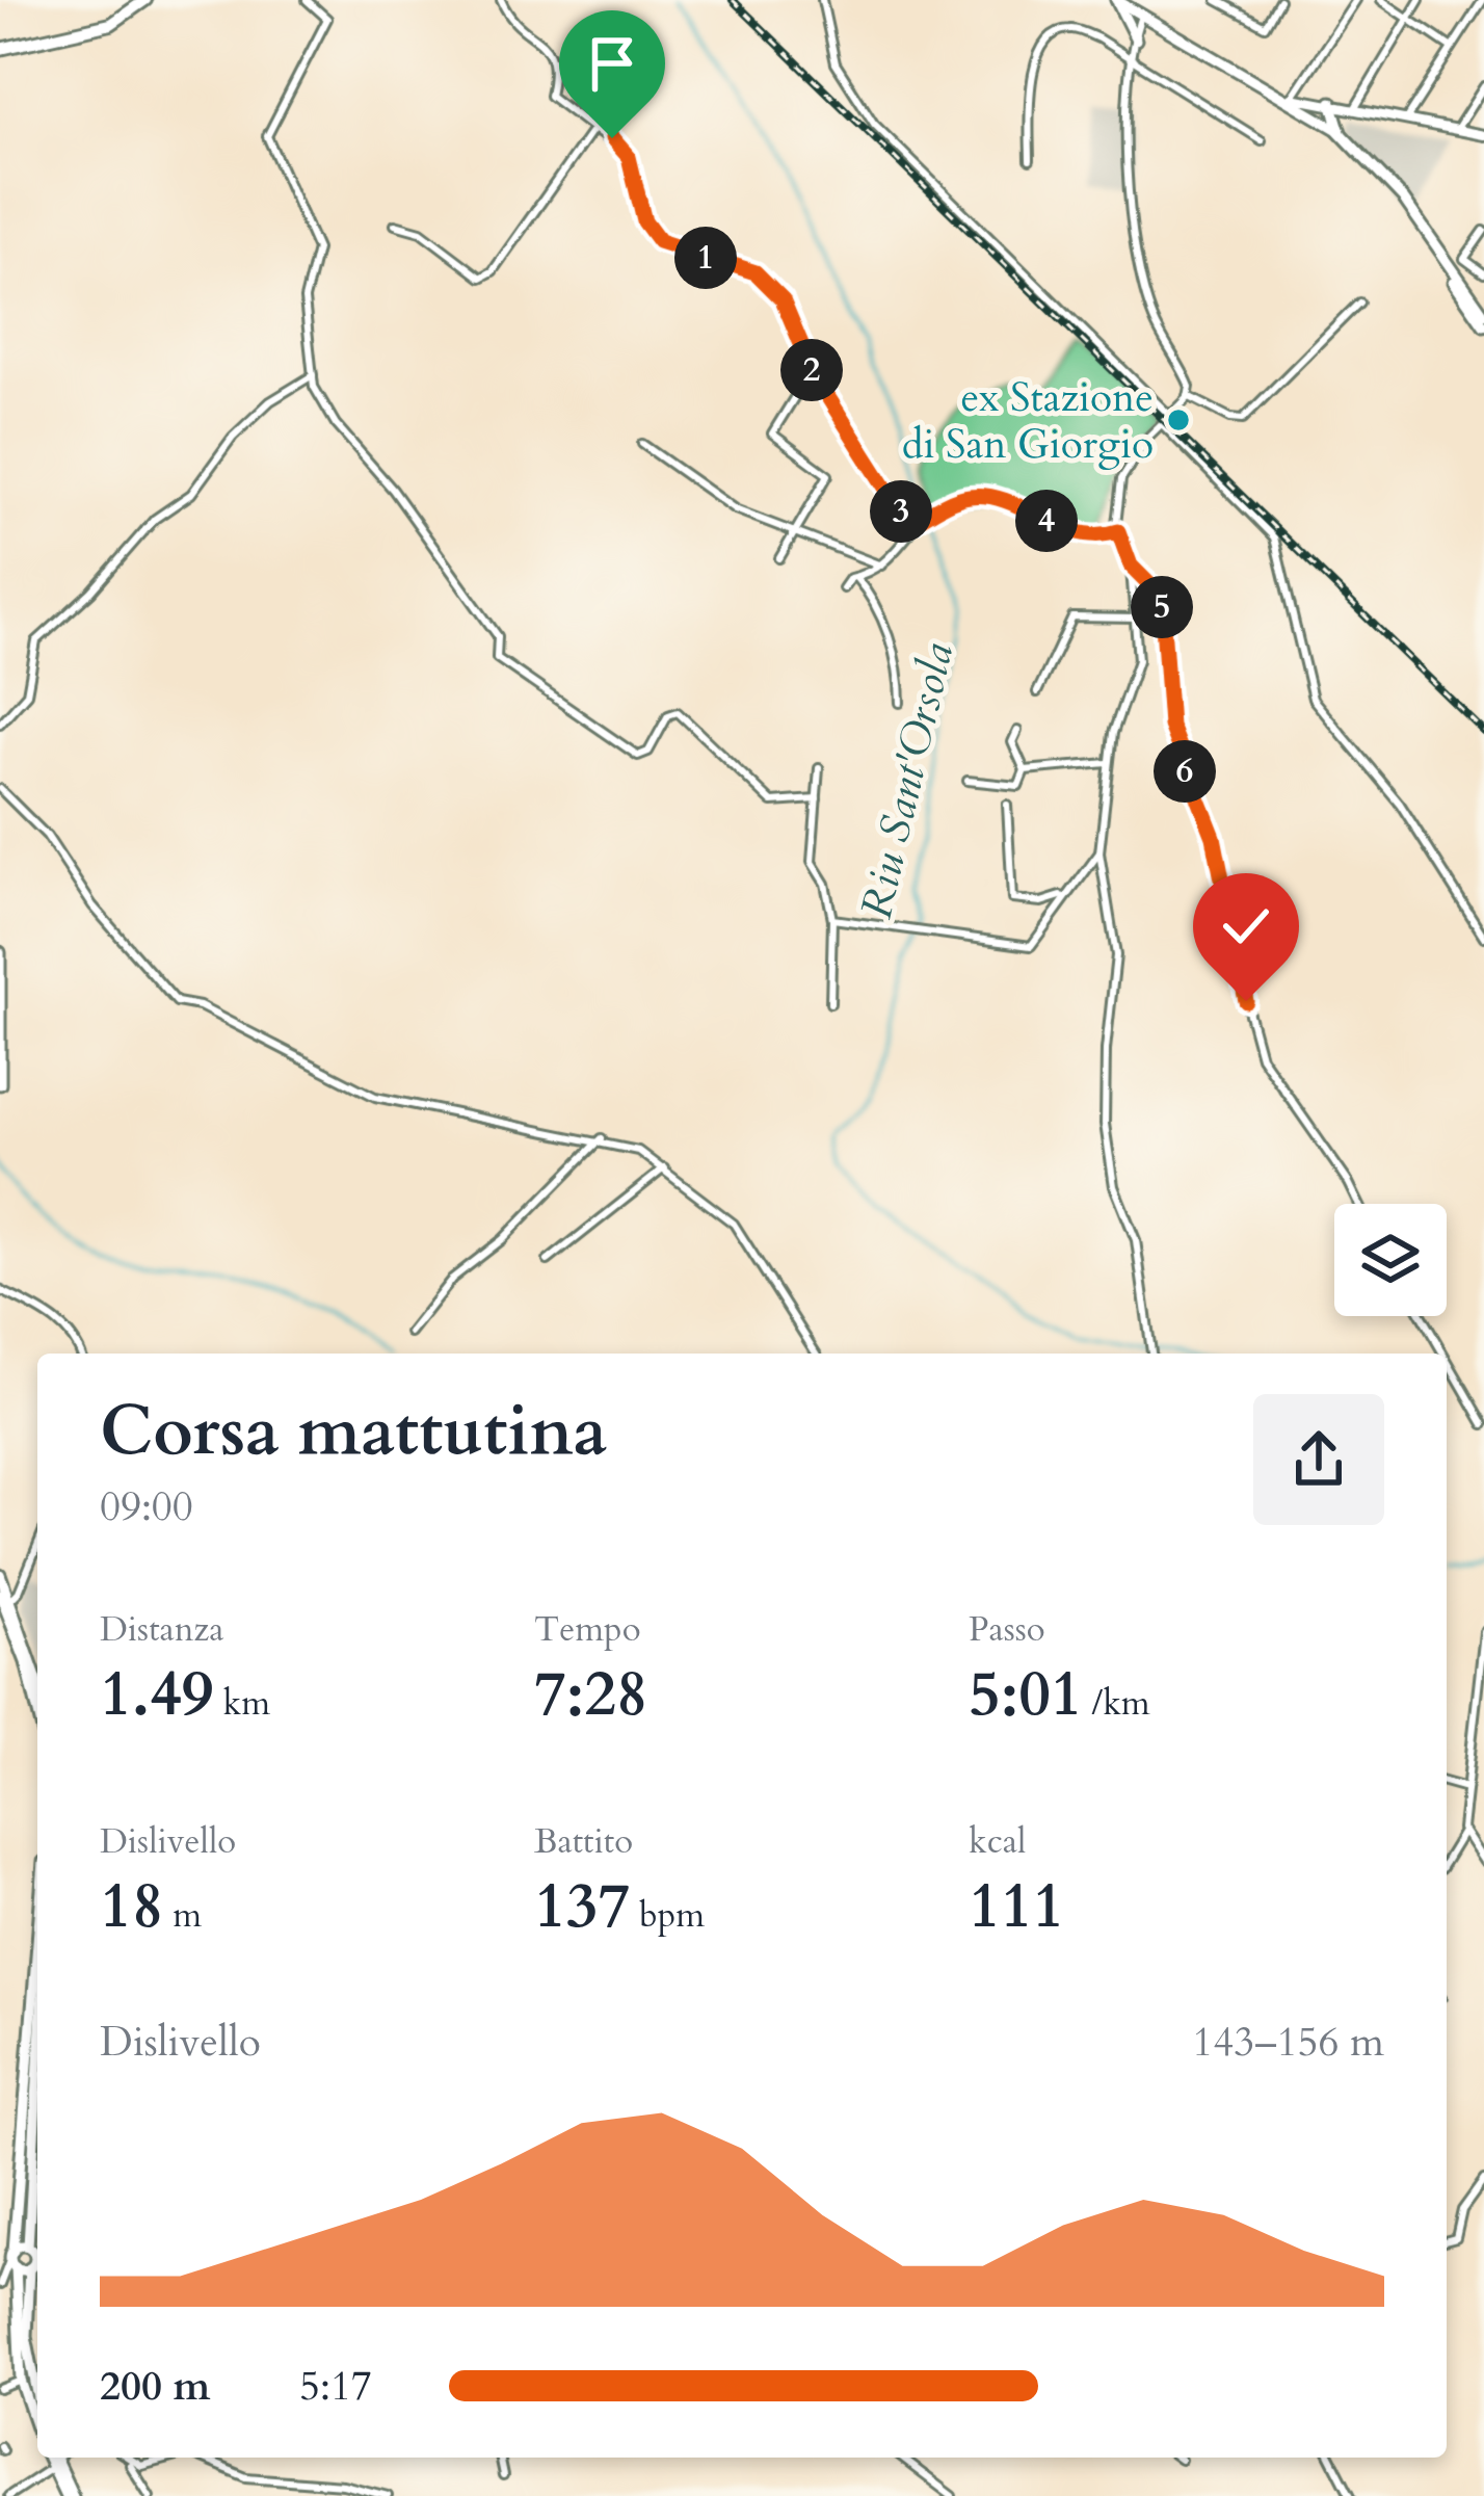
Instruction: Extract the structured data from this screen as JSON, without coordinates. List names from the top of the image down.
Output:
{
  "water": ["Riu Sant'Orsola"],
  "places": ["ex Stazione di San Giorgio"],
  "page": {
    "pins": [
      "1",
      "2",
      "3",
      "4",
      "5",
      "6"
    ],
    "heading": ["Corsa mattutina", "09:00"],
    "stats": [
      ["Distanza", "1.49 km"],
      ["Tempo", "7:28"],
      ["Passo", "5:01 /km"],
      ["Dislivello", "18 m"],
      ["Battito", "137 bpm"],
      ["kcal", "111"]
    ],
    "chart": ["Dislivello", "143–156 m"],
    "list": [
      {
        "name": "200 m",
        "note": "5:17"
      }
    ]
  }
}
